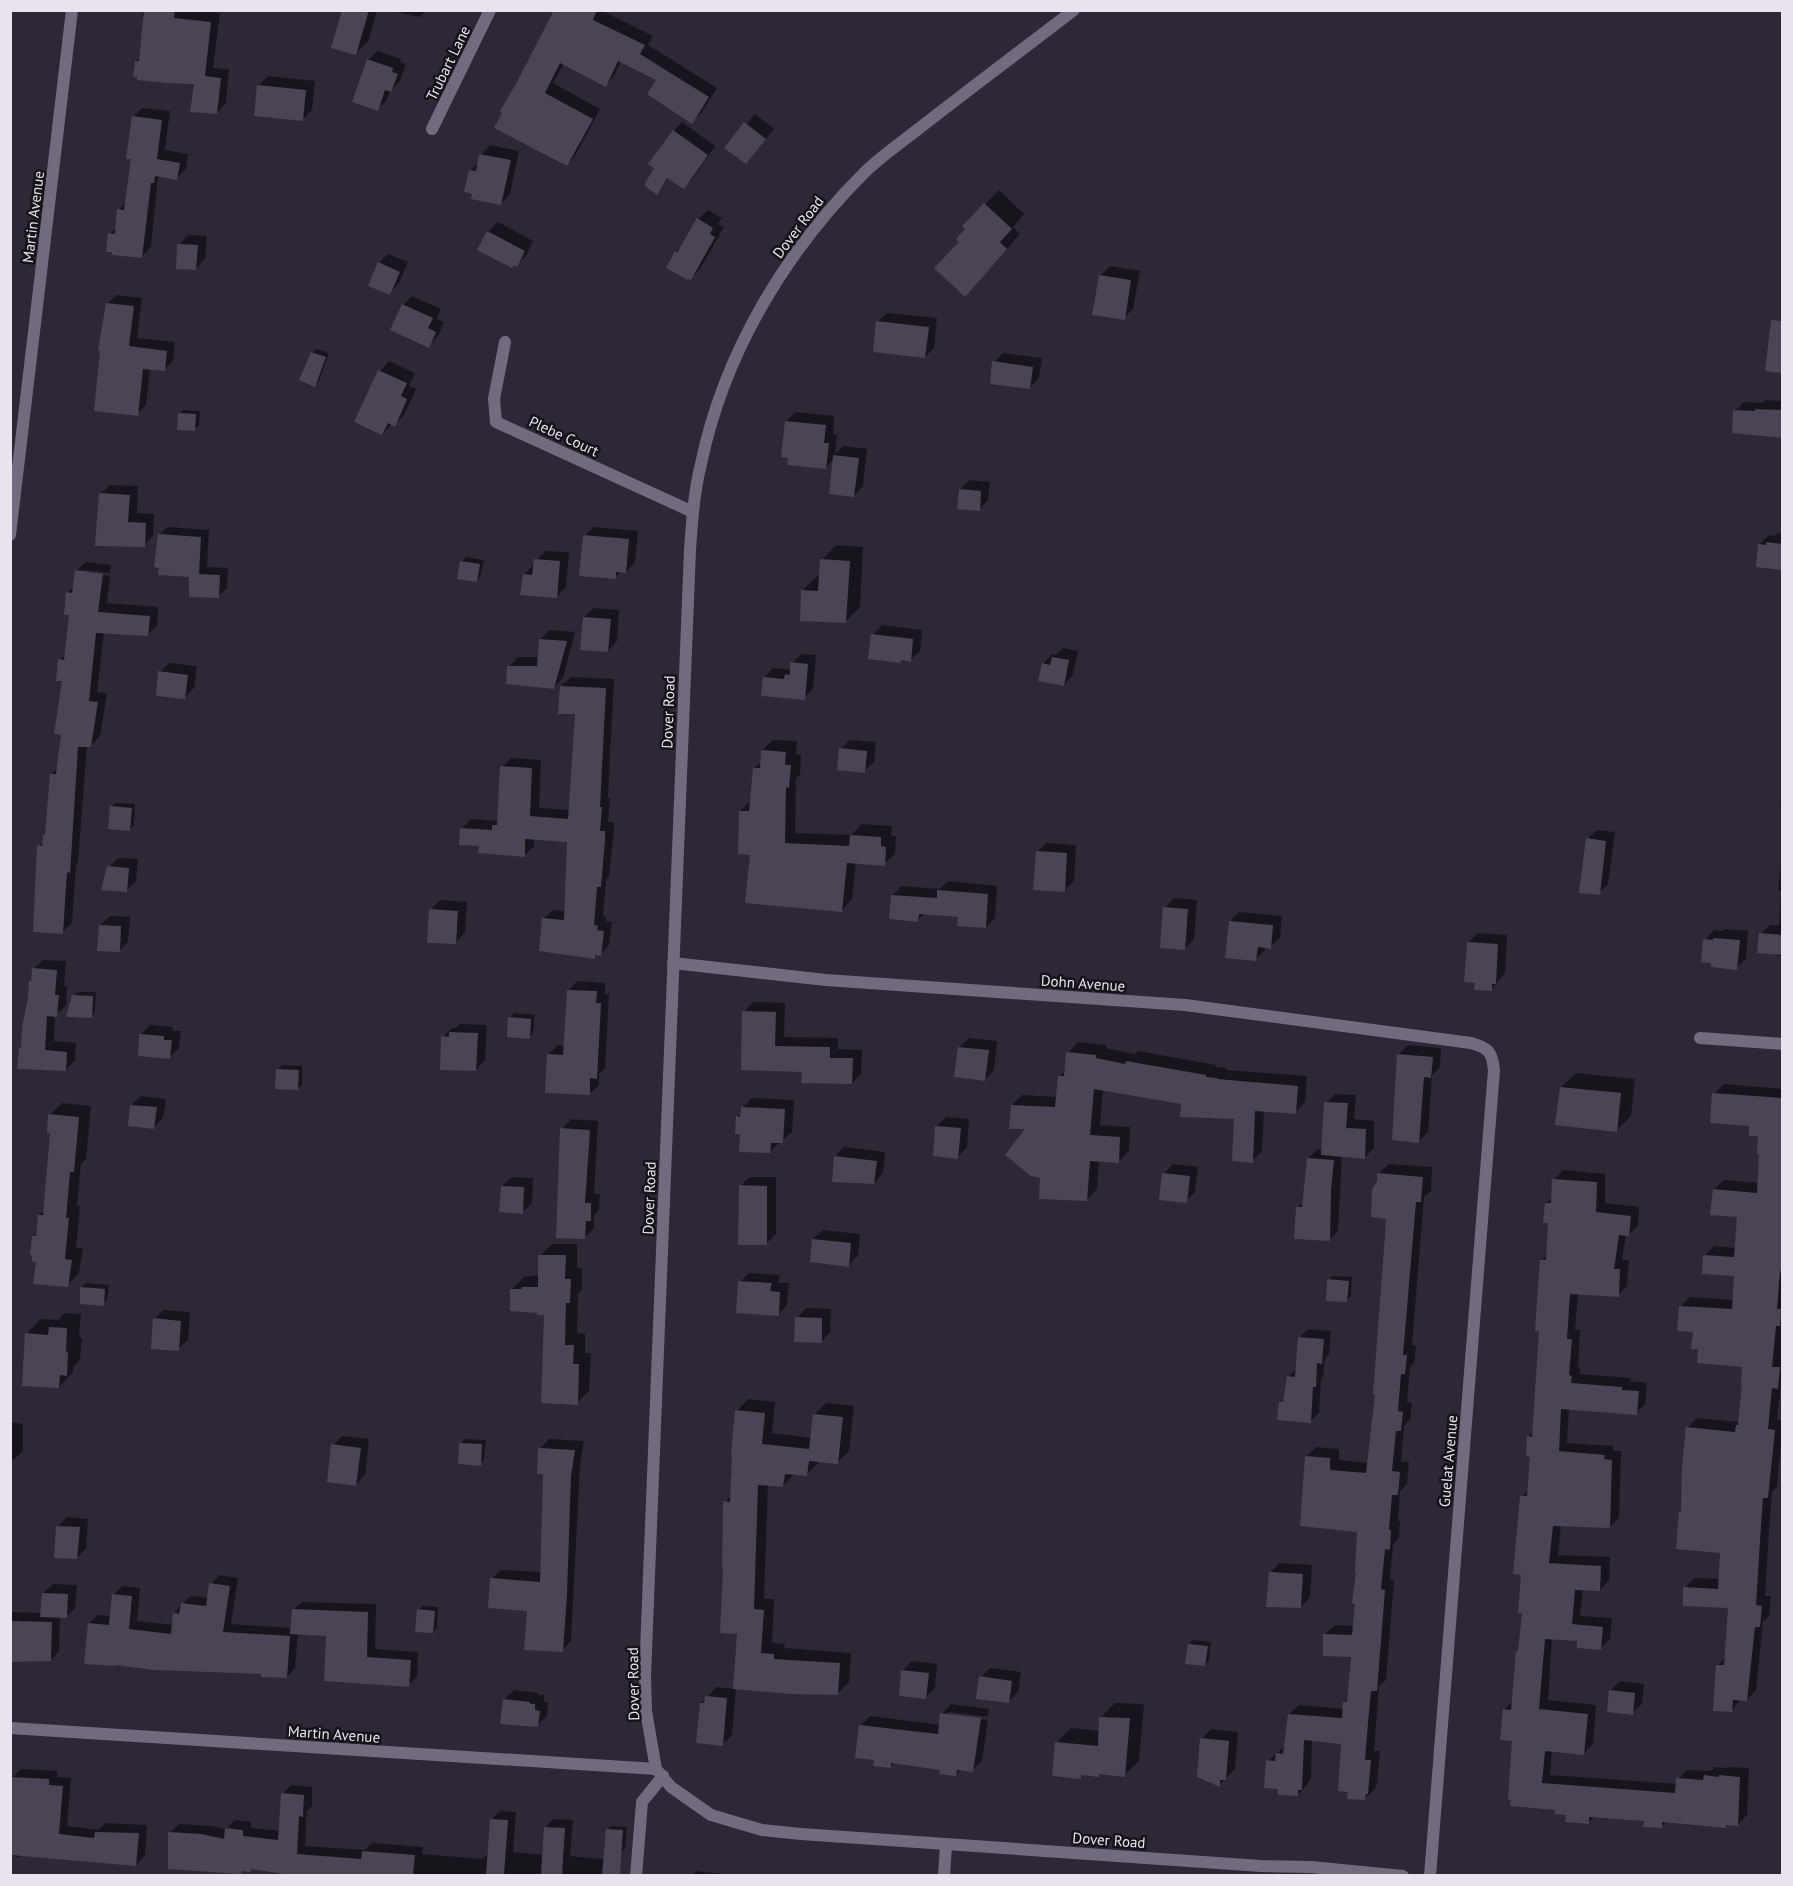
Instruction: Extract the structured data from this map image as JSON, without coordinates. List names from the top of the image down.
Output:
{
  "streets": {
    "street": [
      "Trubart Lane",
      "Martin Avenue",
      "Dover Road",
      "Plebe Court",
      "Dohn Avenue",
      "Guelat Avenue"
    ]
  },
  "crossings": [
    ["Martin Avenue", "Dover Road"],
    ["Dover Road", "Plebe Court"],
    ["Dover Road", "Dohn Avenue"],
    ["Dohn Avenue", "Guelat Avenue"]
  ]
}
